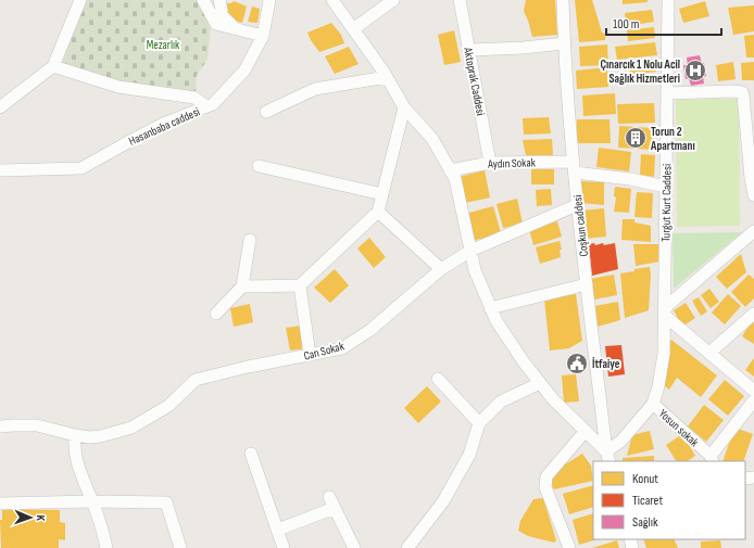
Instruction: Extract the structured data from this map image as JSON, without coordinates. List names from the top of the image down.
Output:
{
  "streets": {
    "street": [
      "Aktoprak Caddesi",
      "Hasanbaba caddesi",
      "Aydın Sokak",
      "Turgut Kurt Caddesi",
      "Coşkun caddesi",
      "Can Sokak",
      "Yosun sokak"
    ]
  },
  "crossings": [
    ["Aktoprak Caddesi", "Aydın Sokak"],
    ["Aydın Sokak", "Turgut Kurt Caddesi"],
    ["Aydın Sokak", "Coşkun caddesi"],
    ["Turgut Kurt Caddesi", "Yosun sokak"],
    ["Coşkun caddesi", "Can Sokak"],
    ["Coşkun caddesi", "Yosun sokak"]
  ],
  "parks": ["Mezarlık"],
  "places": {
    "hospital": ["Çınarcık 1 Nolu Acil Sağlık Hizmetleri"],
    "building": ["Torun 2 Apartmanı"],
    "public building": ["İtfaiye"]
  },
  "legend": ["Konut", "Ticaret", "Sağlık"],
  "scale_bar": "100 m",
  "north": "right"
}
